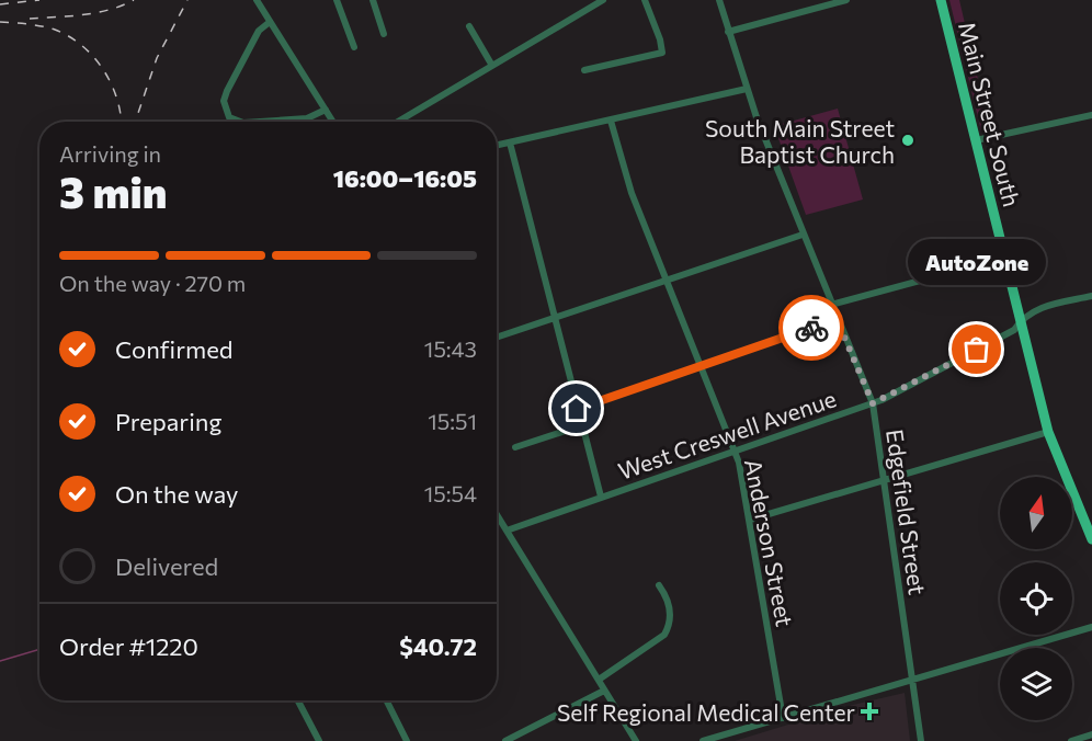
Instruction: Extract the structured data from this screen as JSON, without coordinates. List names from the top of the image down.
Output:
{
  "streets": {
    "main road": ["Main Street South"],
    "street": ["West Creswell Avenue", "Edgefield Street", "Anderson Street"]
  },
  "crossings": [
    ["Main Street South", "West Creswell Avenue"],
    ["West Creswell Avenue", "Edgefield Street"],
    ["West Creswell Avenue", "Anderson Street"]
  ],
  "places": {
    "other": ["South Main Street Baptist Church", "AutoZone"],
    "health": ["Self Regional Medical Center"]
  },
  "north": "top",
  "page": {
    "heading": ["3 min", "Arriving in", "16:00–16:05"],
    "panel": ["Order #1220", "$40.72"],
    "bar": "On the way · 270 m",
    "bubble": "AutoZone",
    "list": [
      ["Confirmed", "15:43"],
      ["Preparing", "15:51"],
      ["On the way", "15:54"],
      "Delivered"
    ]
  }
}
